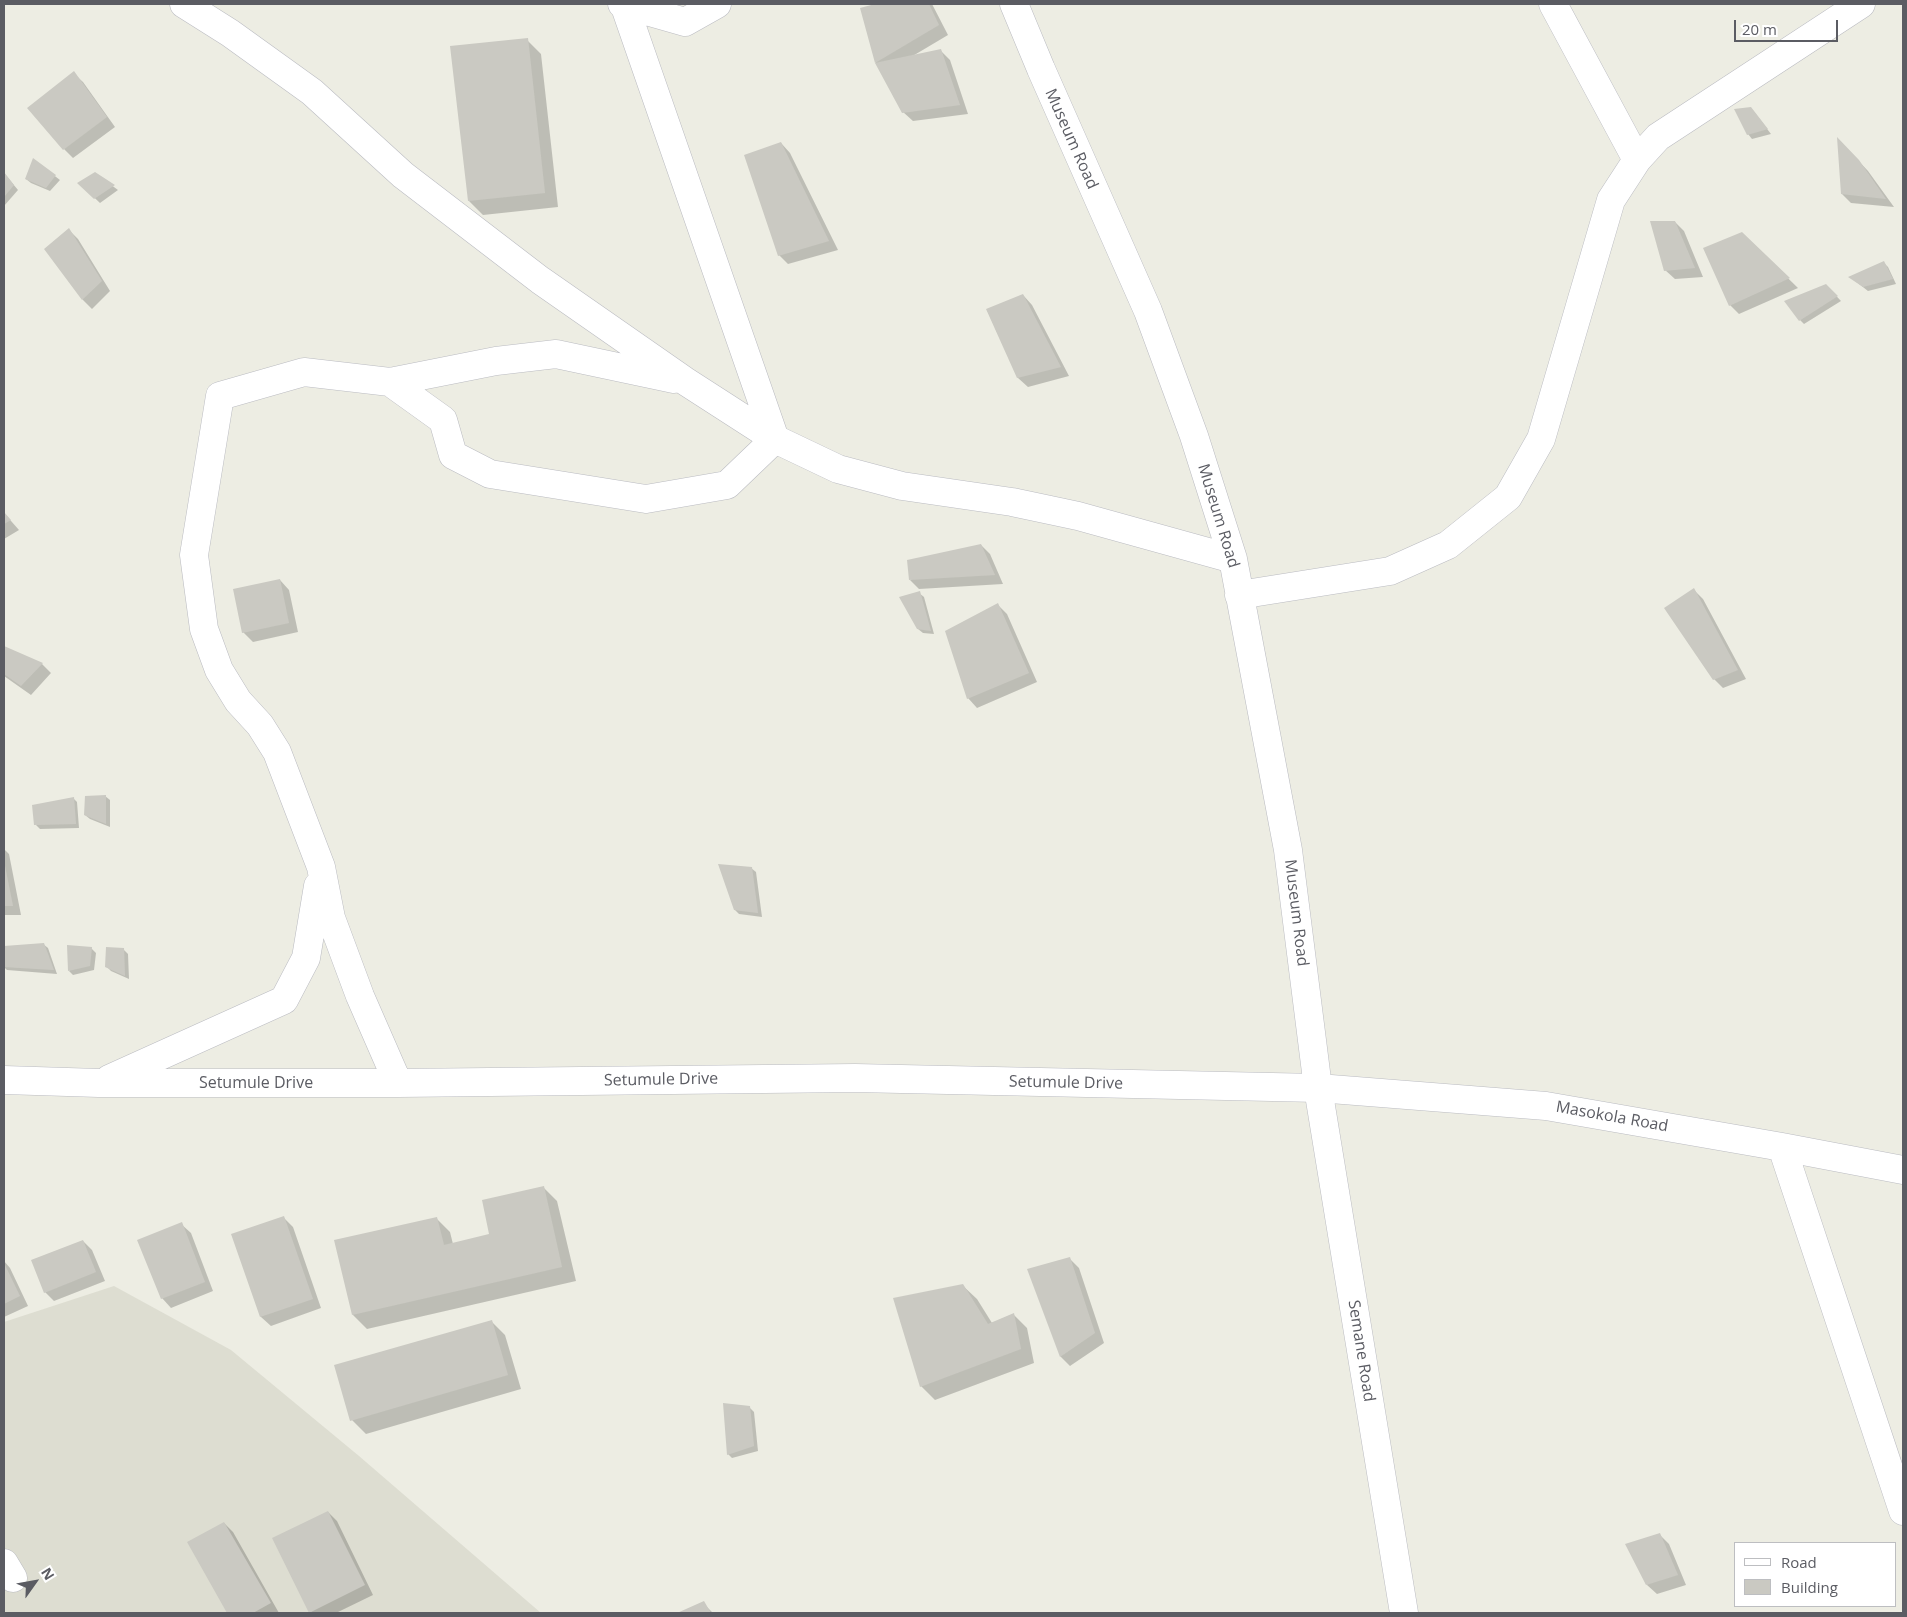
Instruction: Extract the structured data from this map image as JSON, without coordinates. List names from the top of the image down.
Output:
{
  "streets": {
    "street": [
      "Museum Road",
      "Setumule Drive",
      "Masokola Road",
      "Semane Road"
    ]
  },
  "crossings": [
    ["Museum Road", "Setumule Drive"],
    ["Museum Road", "Masokola Road"],
    ["Museum Road", "Semane Road"],
    ["Setumule Drive", "Masokola Road"],
    ["Setumule Drive", "Semane Road"],
    ["Masokola Road", "Semane Road"]
  ],
  "legend": ["Road", "Building"],
  "scale_bar": "20 m",
  "north": "top right"
}
